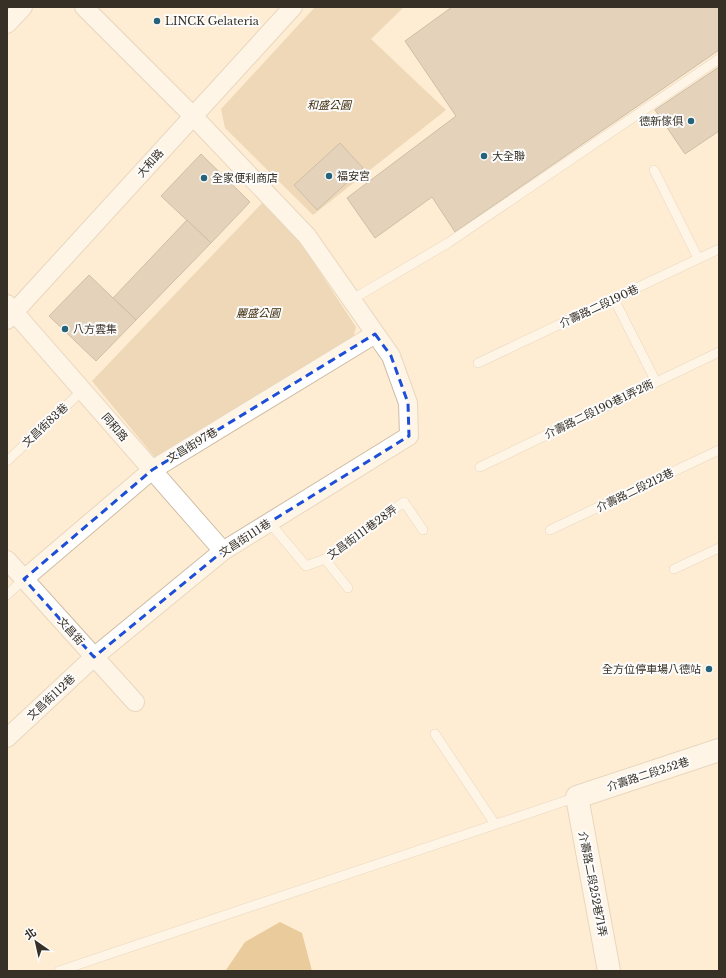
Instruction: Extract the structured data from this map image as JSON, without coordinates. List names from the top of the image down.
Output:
{
  "streets": {
    "street": [
      "大和路",
      "同和路",
      "文昌街97巷",
      "文昌街111巷",
      "文昌街",
      "文昌街112巷",
      "介壽路二段252巷",
      "介壽路二段252巷71弄"
    ],
    "lane": [
      "介壽路二段190巷",
      "介壽路二段190巷1弄2衖",
      "文昌街83巷",
      "介壽路二段212巷",
      "文昌街111巷28弄"
    ]
  },
  "crossings": [
    ["大和路", "同和路"],
    ["文昌街83巷", "同和路"],
    ["同和路", "文昌街97巷"],
    ["同和路", "文昌街111巷"],
    ["文昌街97巷", "文昌街111巷"],
    ["文昌街97巷", "文昌街"],
    ["文昌街111巷28弄", "文昌街111巷"],
    ["文昌街111巷", "文昌街"],
    ["文昌街111巷", "文昌街112巷"],
    ["文昌街", "文昌街112巷"],
    ["介壽路二段252巷", "介壽路二段252巷71弄"]
  ],
  "parks": ["和盛公園", "麗盛公園"],
  "places": [
    "LINCK Gelateria",
    "德新傢俱",
    "大全聯",
    "福安宮",
    "全家便利商店",
    "八方雲集",
    "全方位停車場八德站"
  ],
  "north": "top left"
}
